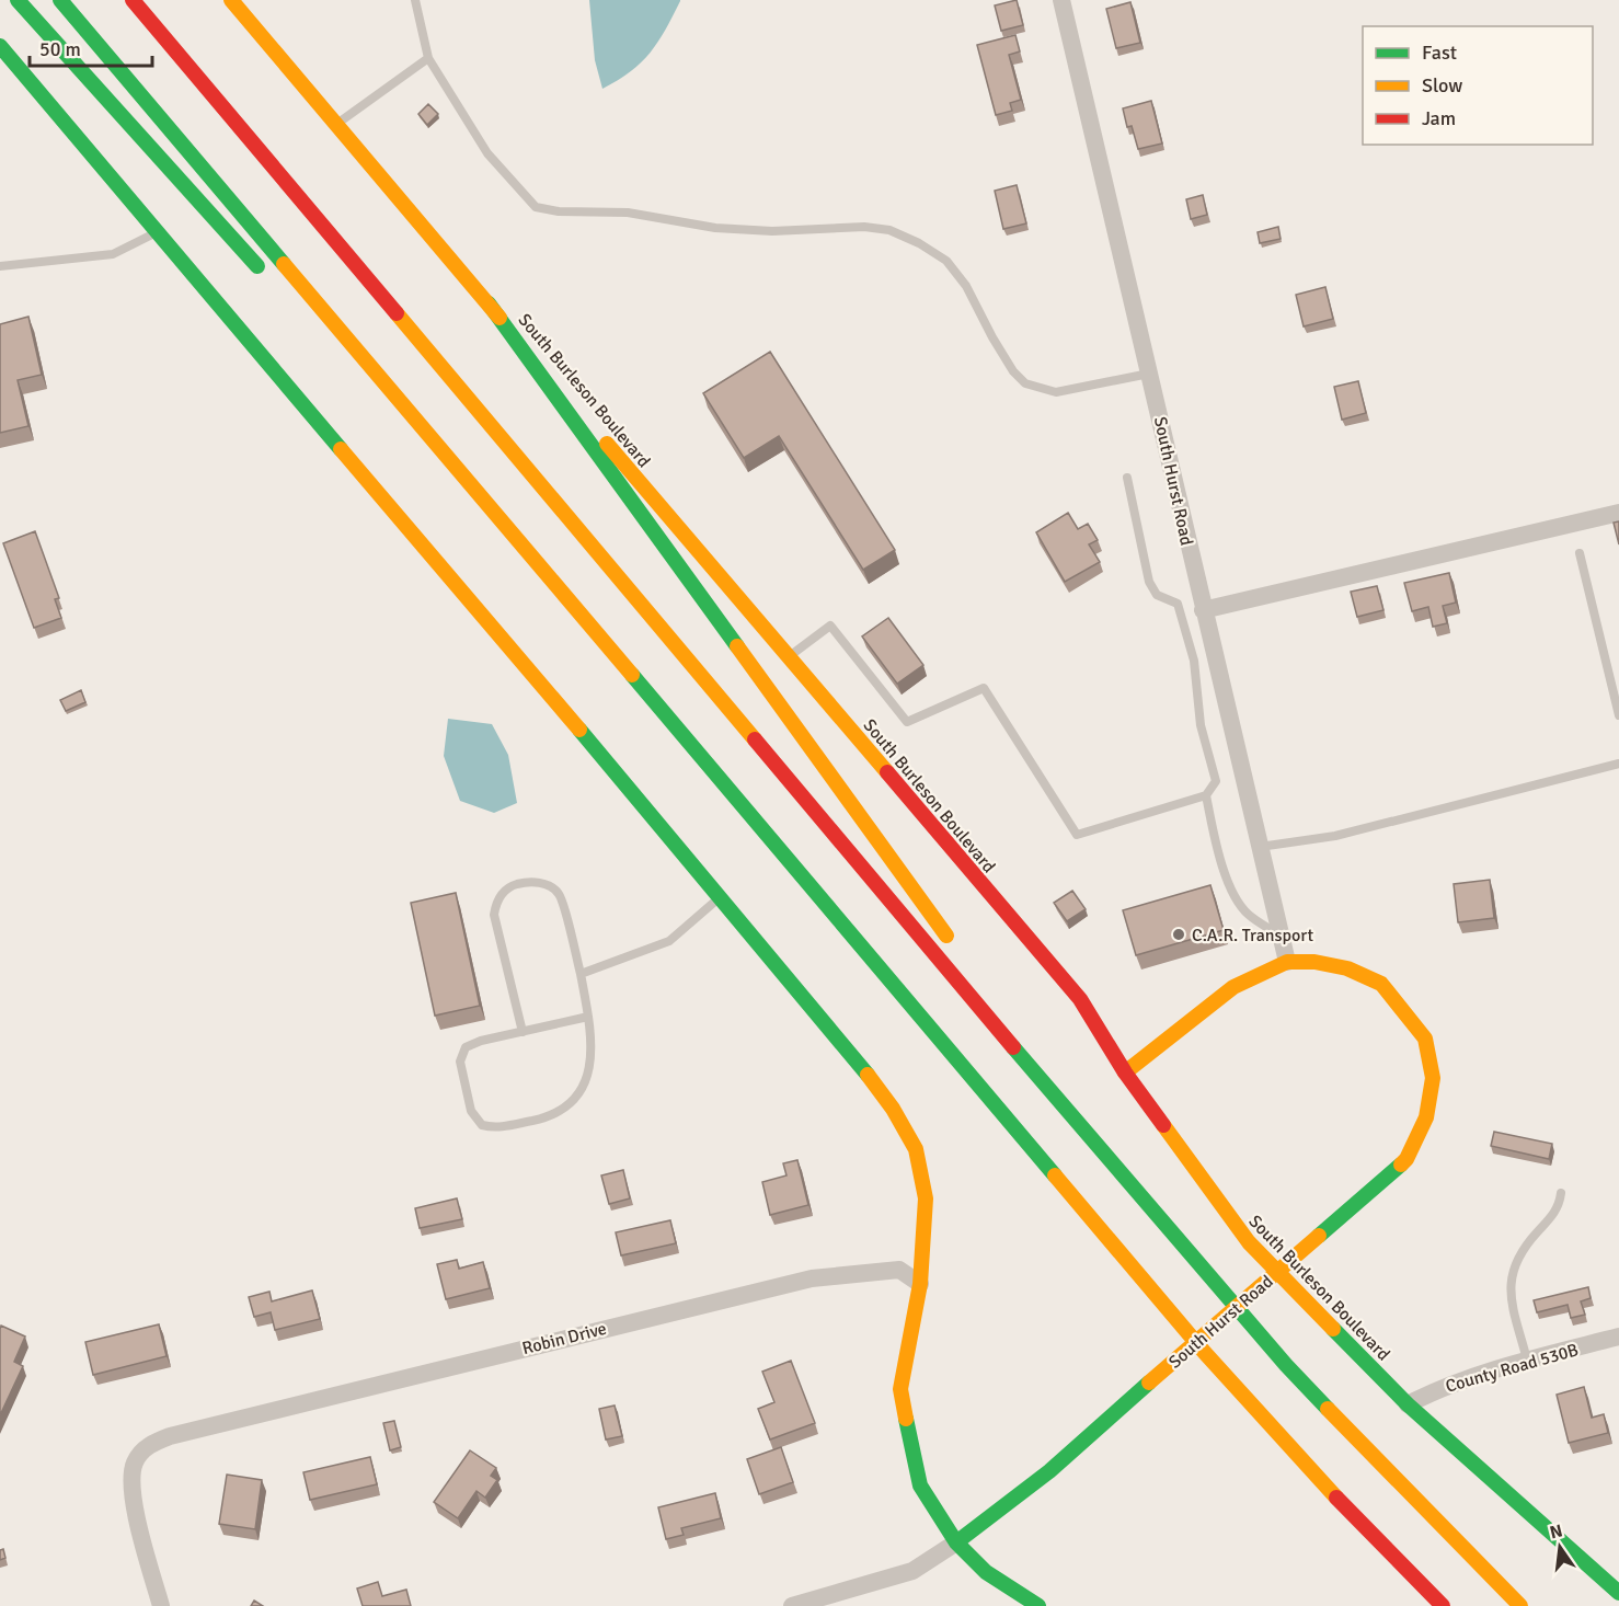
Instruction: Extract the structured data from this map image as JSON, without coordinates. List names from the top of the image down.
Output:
{
  "streets": {
    "main road": ["South Burleson Boulevard", "South Hurst Road"],
    "street": ["Robin Drive", "County Road 530B"]
  },
  "crossings": [
    ["South Burleson Boulevard", "South Hurst Road"],
    ["South Burleson Boulevard", "County Road 530B"]
  ],
  "places": ["C.A.R. Transport"],
  "legend": ["Fast", "Slow", "Jam"],
  "scale_bar": "50 m",
  "north": "top"
}
